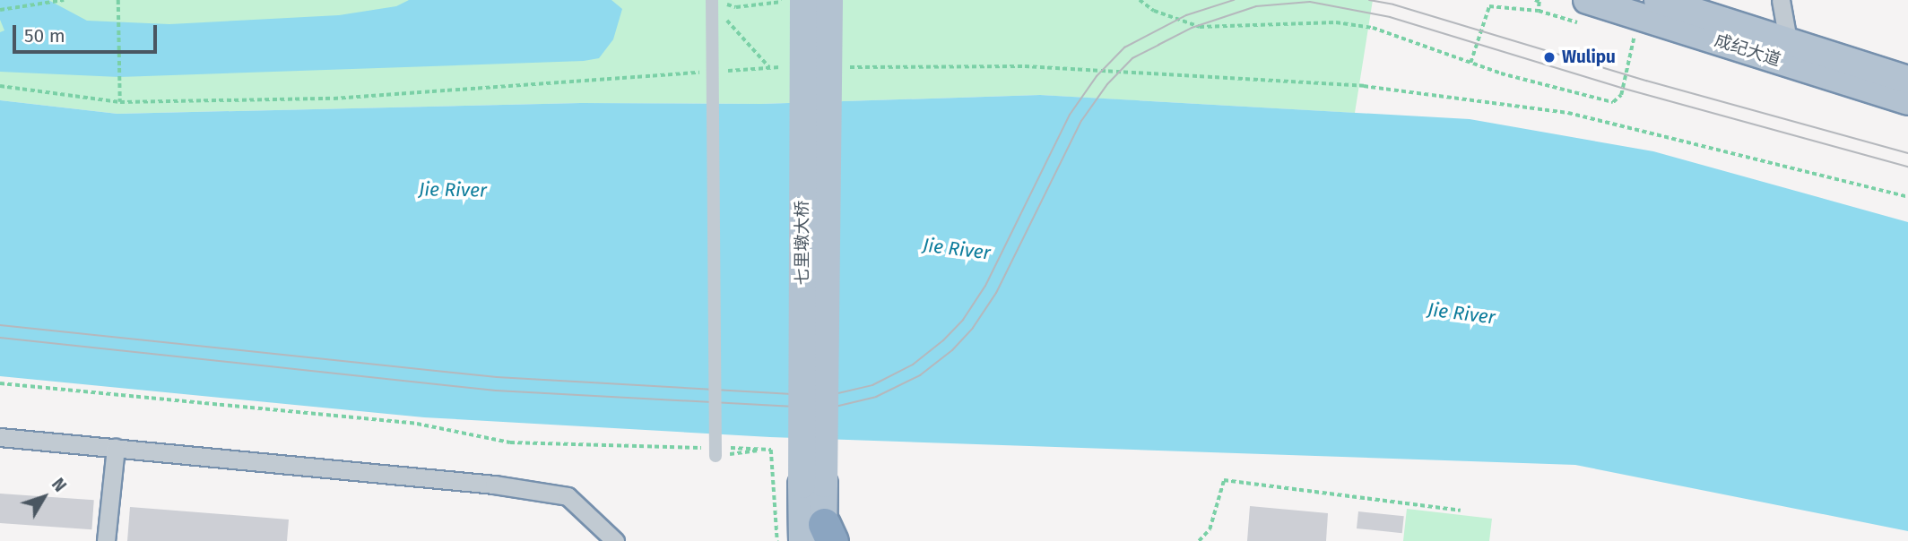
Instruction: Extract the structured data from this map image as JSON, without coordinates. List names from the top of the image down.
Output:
{
  "streets": {
    "main road": ["成纪大道", "七里墩大桥"]
  },
  "water": ["Jie River"],
  "places": ["Wulipu"],
  "scale_bar": "50 m",
  "north": "top right"
}
